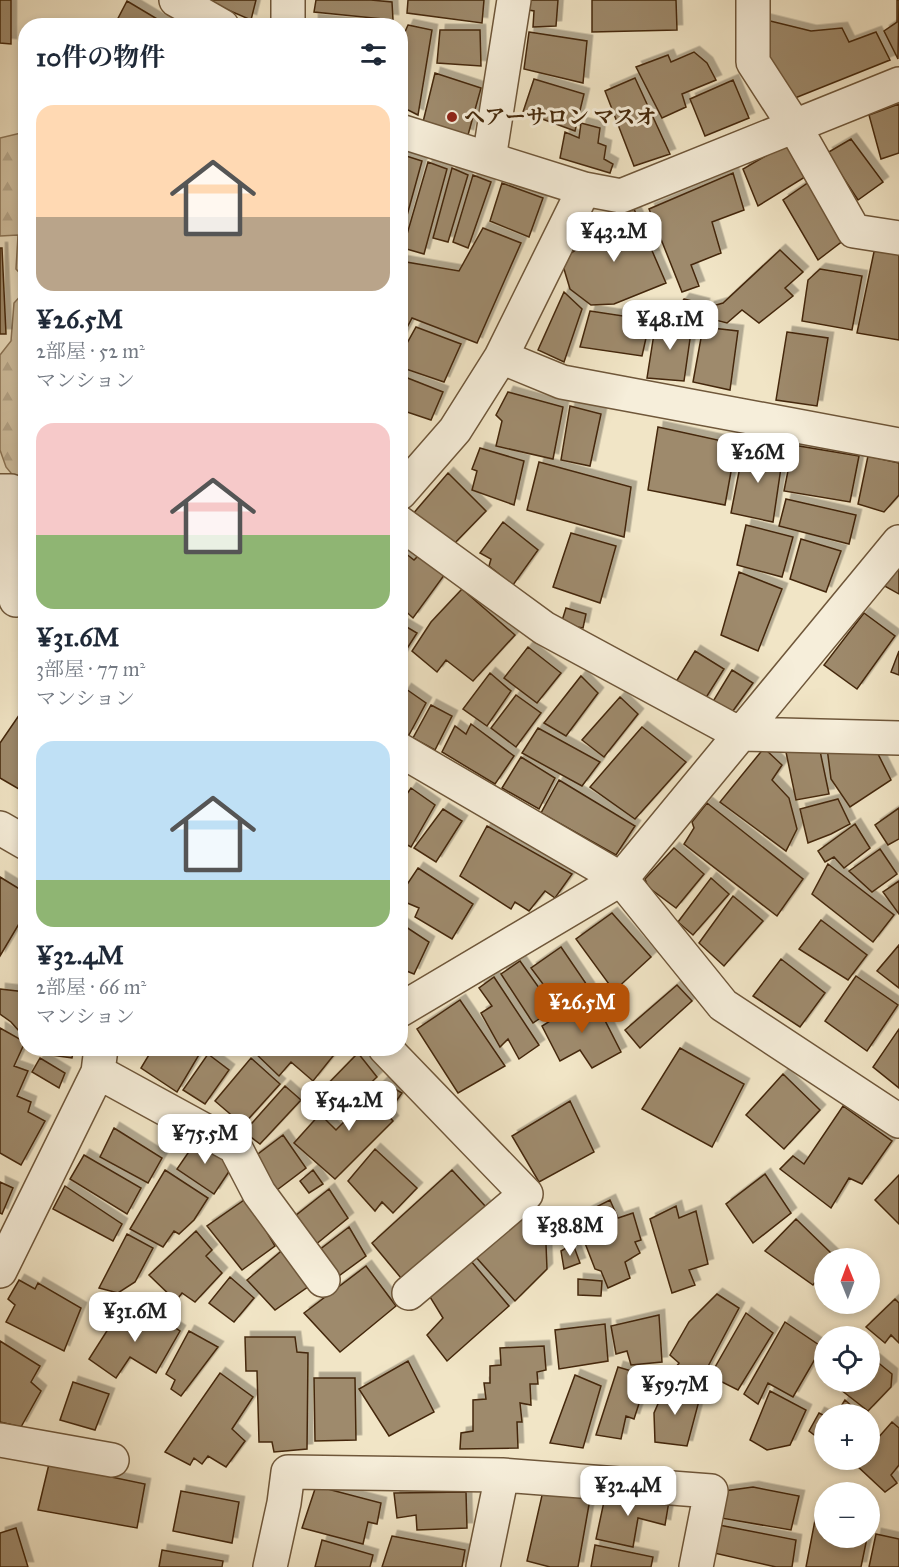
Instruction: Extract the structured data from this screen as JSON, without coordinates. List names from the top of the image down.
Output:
{
  "places": ["ヘアーサロン マスオ"],
  "north": "top",
  "page": {
    "heading": "10件の物件",
    "list": [
      {
        "name": "¥26.5M",
        "note": "2部屋 · 52 m² · マンション"
      },
      {
        "name": "¥31.6M",
        "note": "3部屋 · 77 m² · マンション"
      },
      {
        "name": "¥32.4M",
        "note": "2部屋 · 66 m² · マンション"
      }
    ],
    "price": [
      "¥43.2M",
      "¥48.1M",
      "¥26M",
      "¥26.5M",
      "¥54.2M",
      "¥75.5M",
      "¥38.8M",
      "¥31.6M",
      "¥59.7M",
      "¥32.4M"
    ],
    "map_buttons": ["+", "−"]
  }
}
